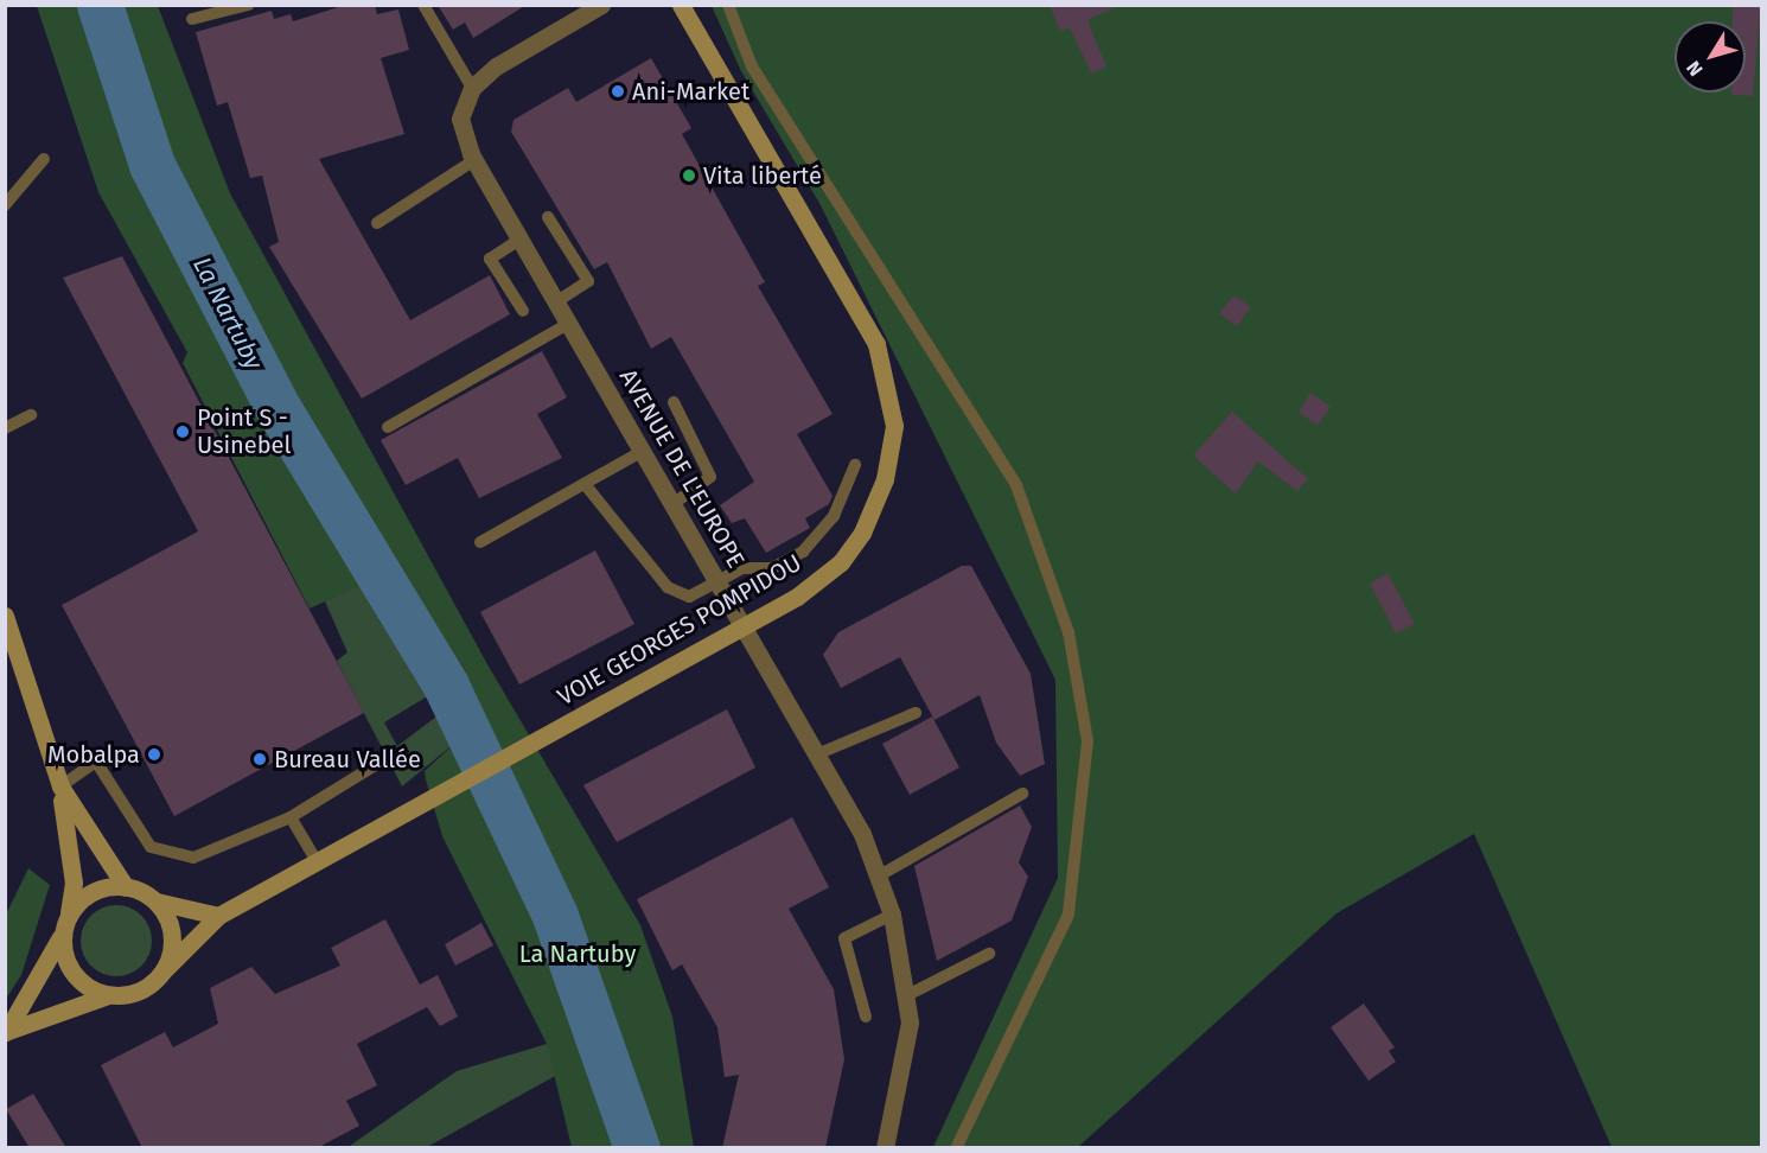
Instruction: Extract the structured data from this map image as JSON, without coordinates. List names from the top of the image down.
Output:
{
  "streets": {
    "street": ["AVENUE DE L'EUROPE", "VOIE GEORGES POMPIDOU"]
  },
  "crossings": [
    ["AVENUE DE L'EUROPE", "VOIE GEORGES POMPIDOU"]
  ],
  "water": ["La Nartuby"],
  "parks": ["La Nartuby"],
  "places": [
    "Ani-Market",
    "Vita liberté",
    "Point S - Usinebel",
    "Mobalpa",
    "Bureau Vallée"
  ],
  "north": "bottom left"
}
